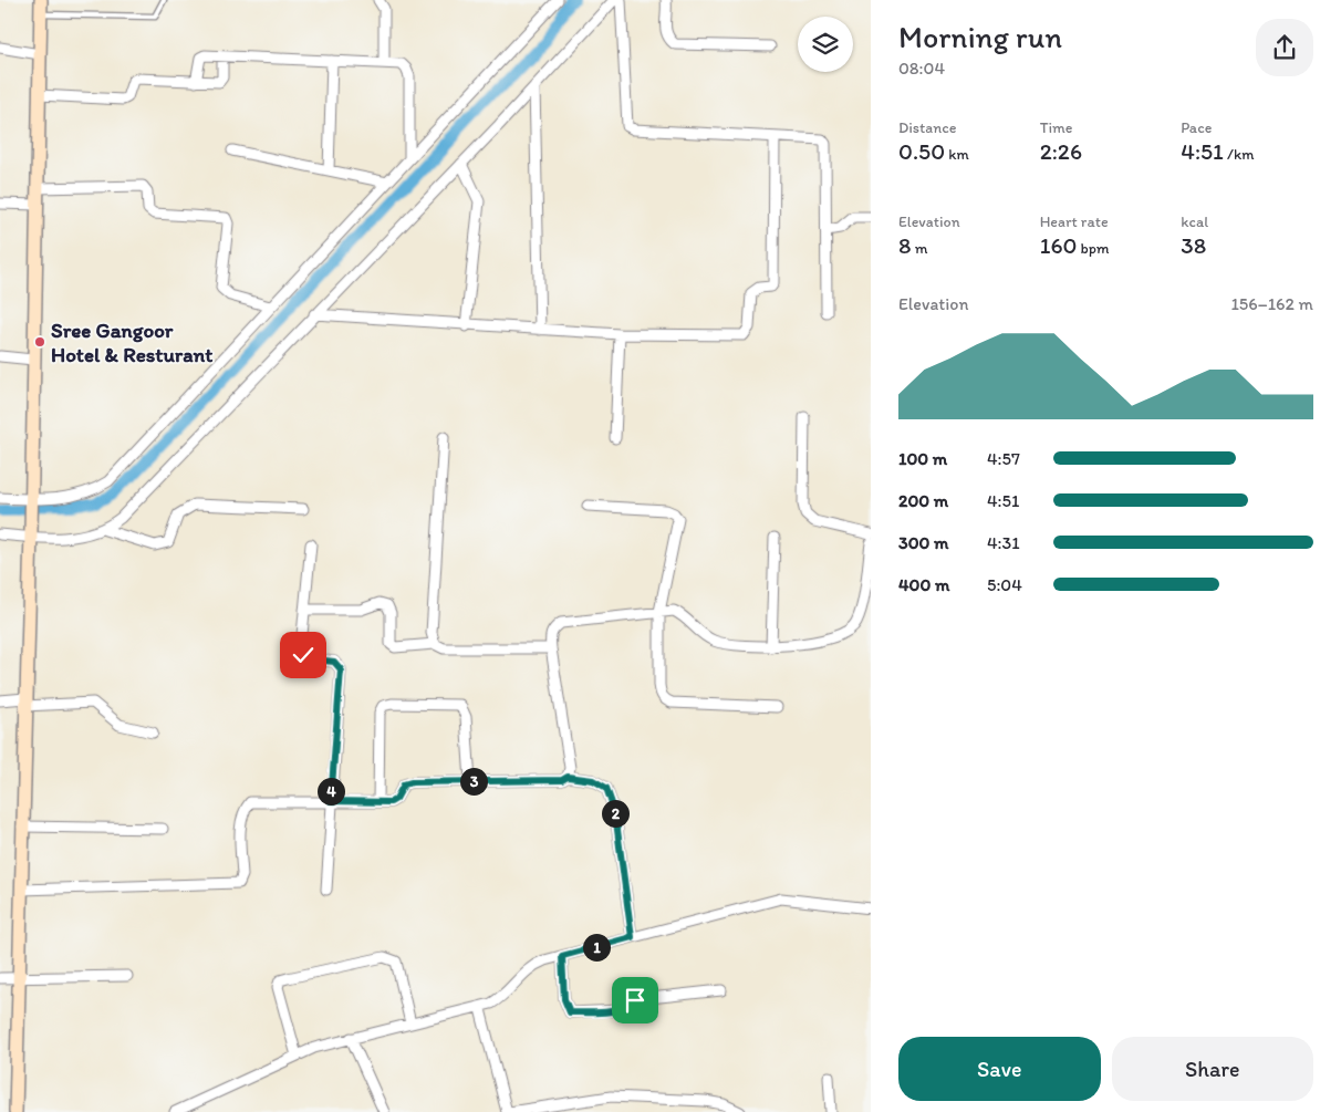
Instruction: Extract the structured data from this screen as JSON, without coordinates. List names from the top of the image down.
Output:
{
  "places": ["Sree Gangoor Hotel & Resturant"],
  "page": {
    "heading": ["Morning run", "08:04"],
    "stats": [
      ["Distance", "0.50 km"],
      ["Time", "2:26"],
      ["Pace", "4:51 /km"],
      ["Elevation", "8 m"],
      ["Heart rate", "160 bpm"],
      ["kcal", "38"]
    ],
    "chart": ["Elevation", "156–162 m"],
    "list": [
      {
        "name": "100 m",
        "note": "4:57"
      },
      {
        "name": "200 m",
        "note": "4:51"
      },
      {
        "name": "300 m",
        "note": "4:31"
      },
      {
        "name": "400 m",
        "note": "5:04"
      }
    ],
    "pins": [
      "3",
      "4",
      "2",
      "1"
    ],
    "buttons": ["Save", "Share"]
  }
}
